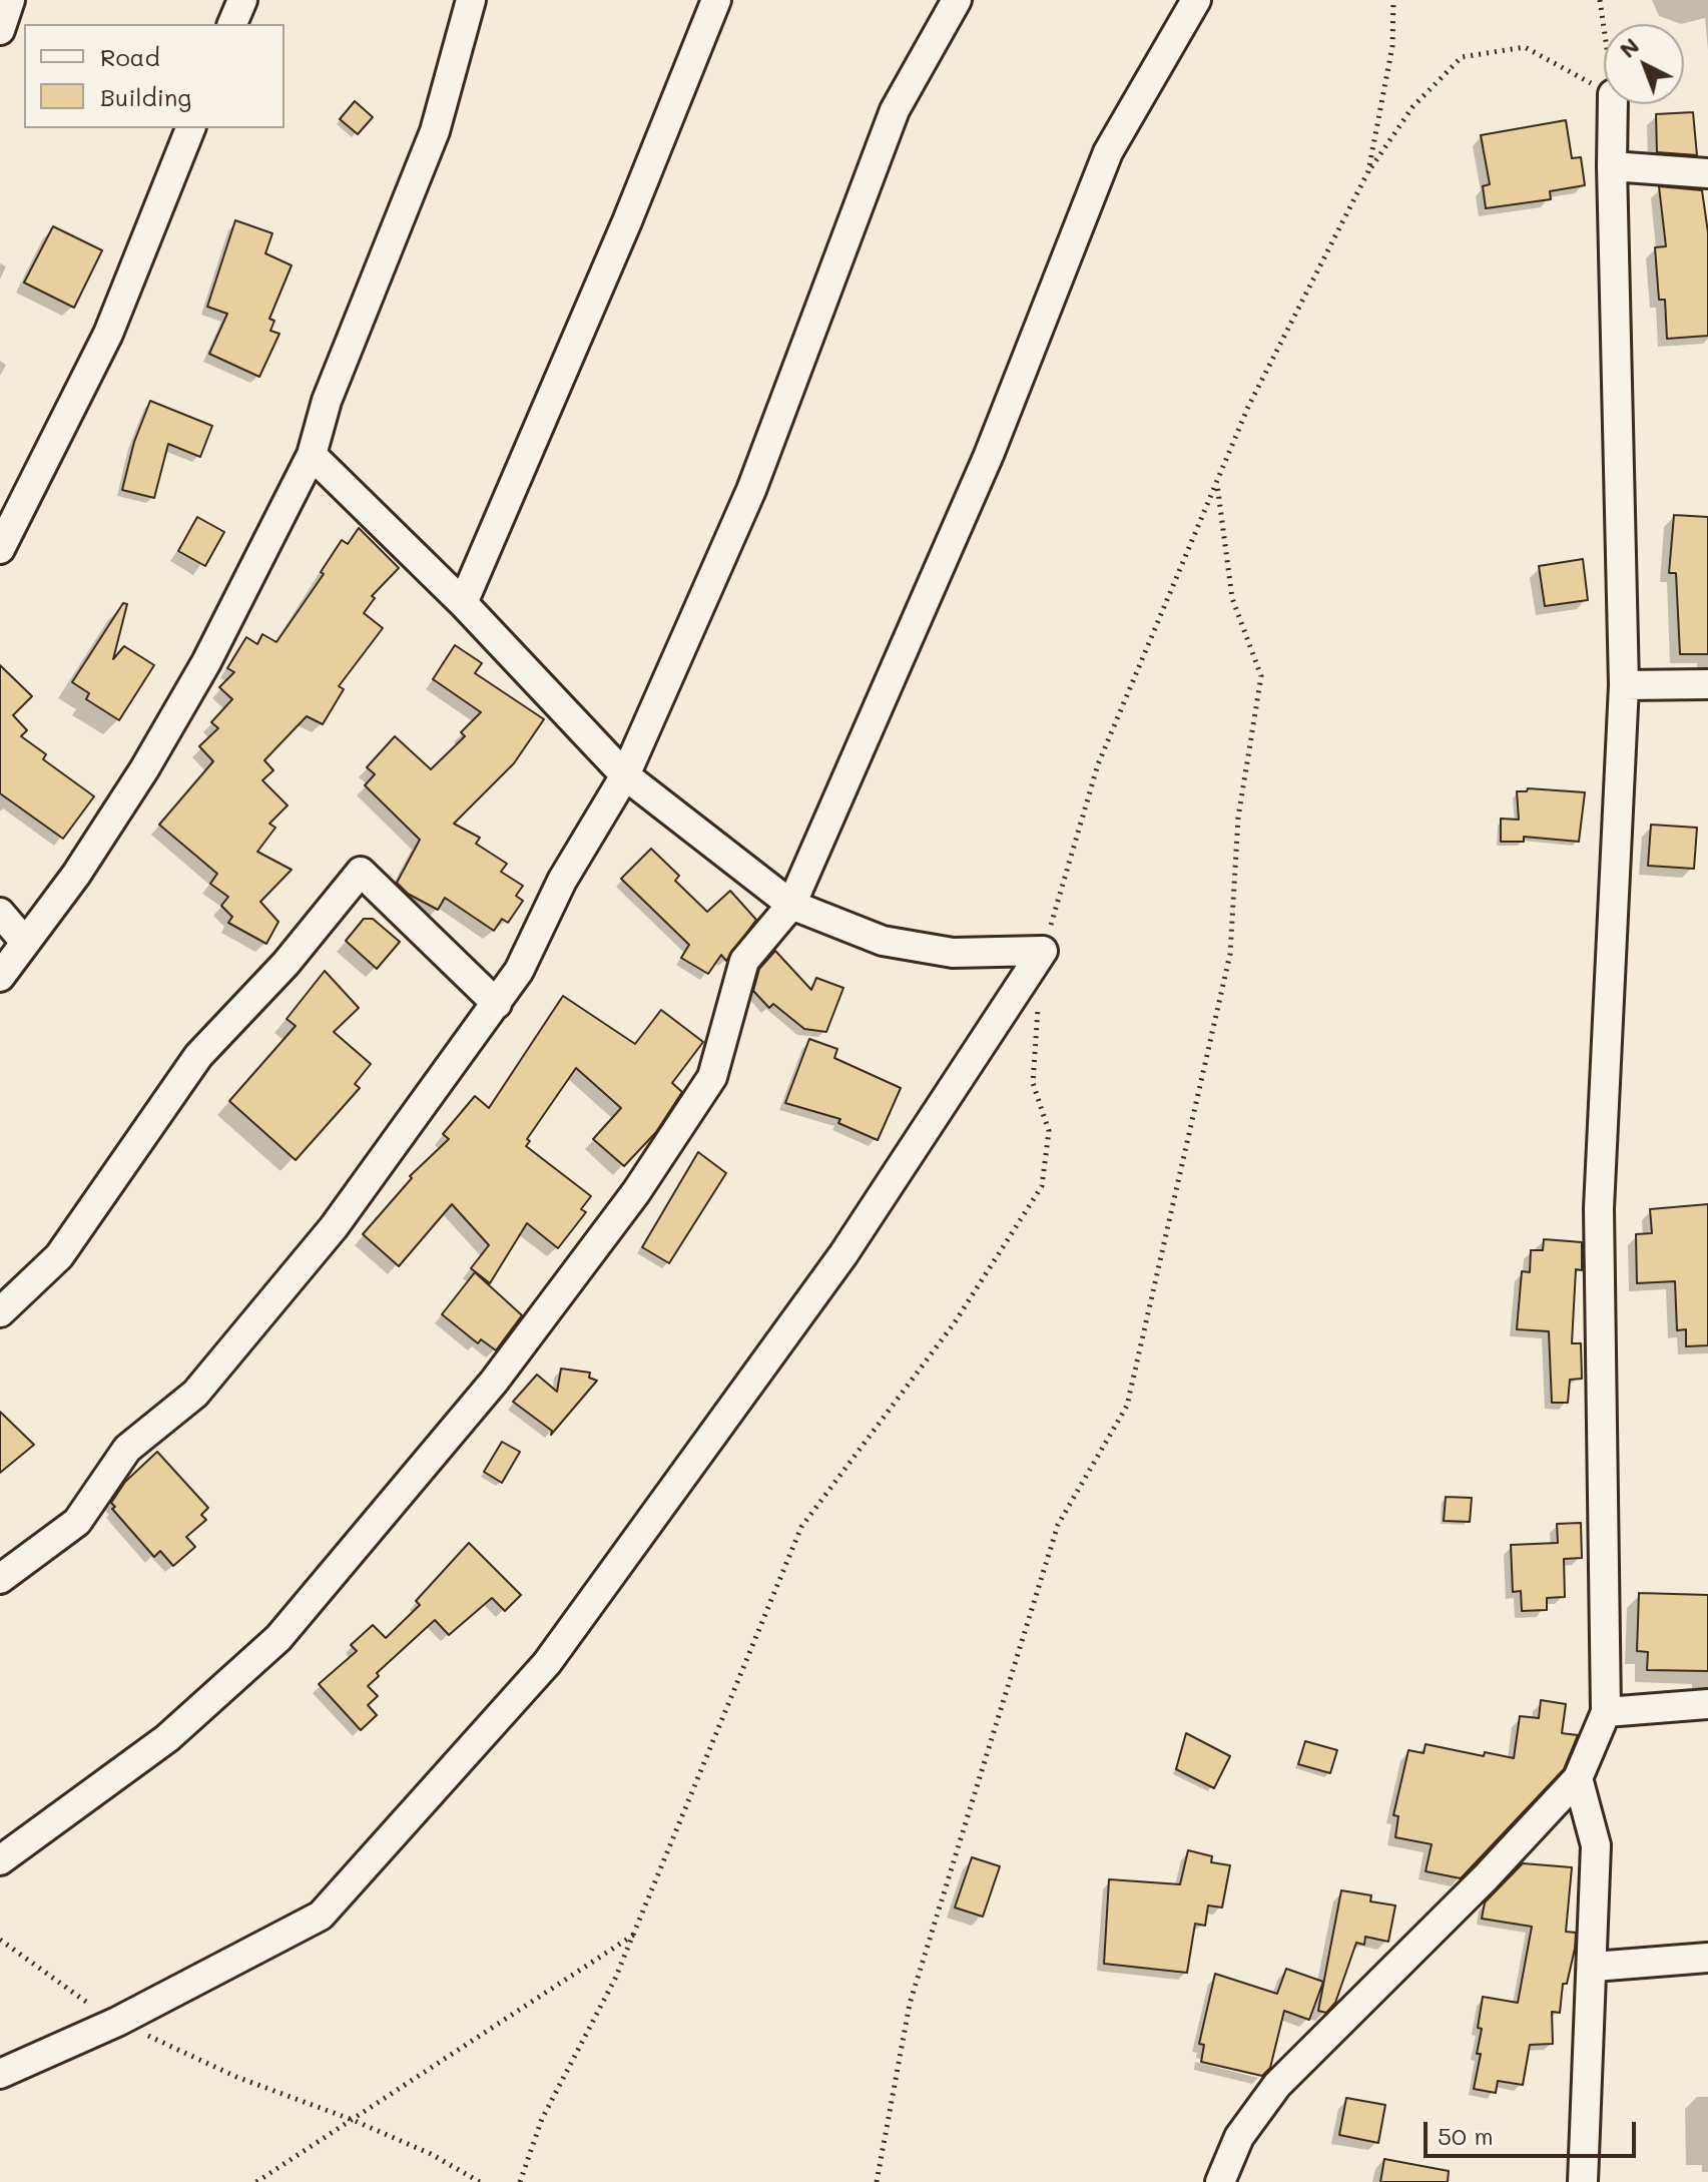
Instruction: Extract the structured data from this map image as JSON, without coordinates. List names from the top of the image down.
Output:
{
  "legend": ["Road", "Building"],
  "scale_bar": "50 m",
  "north": "top left"
}
